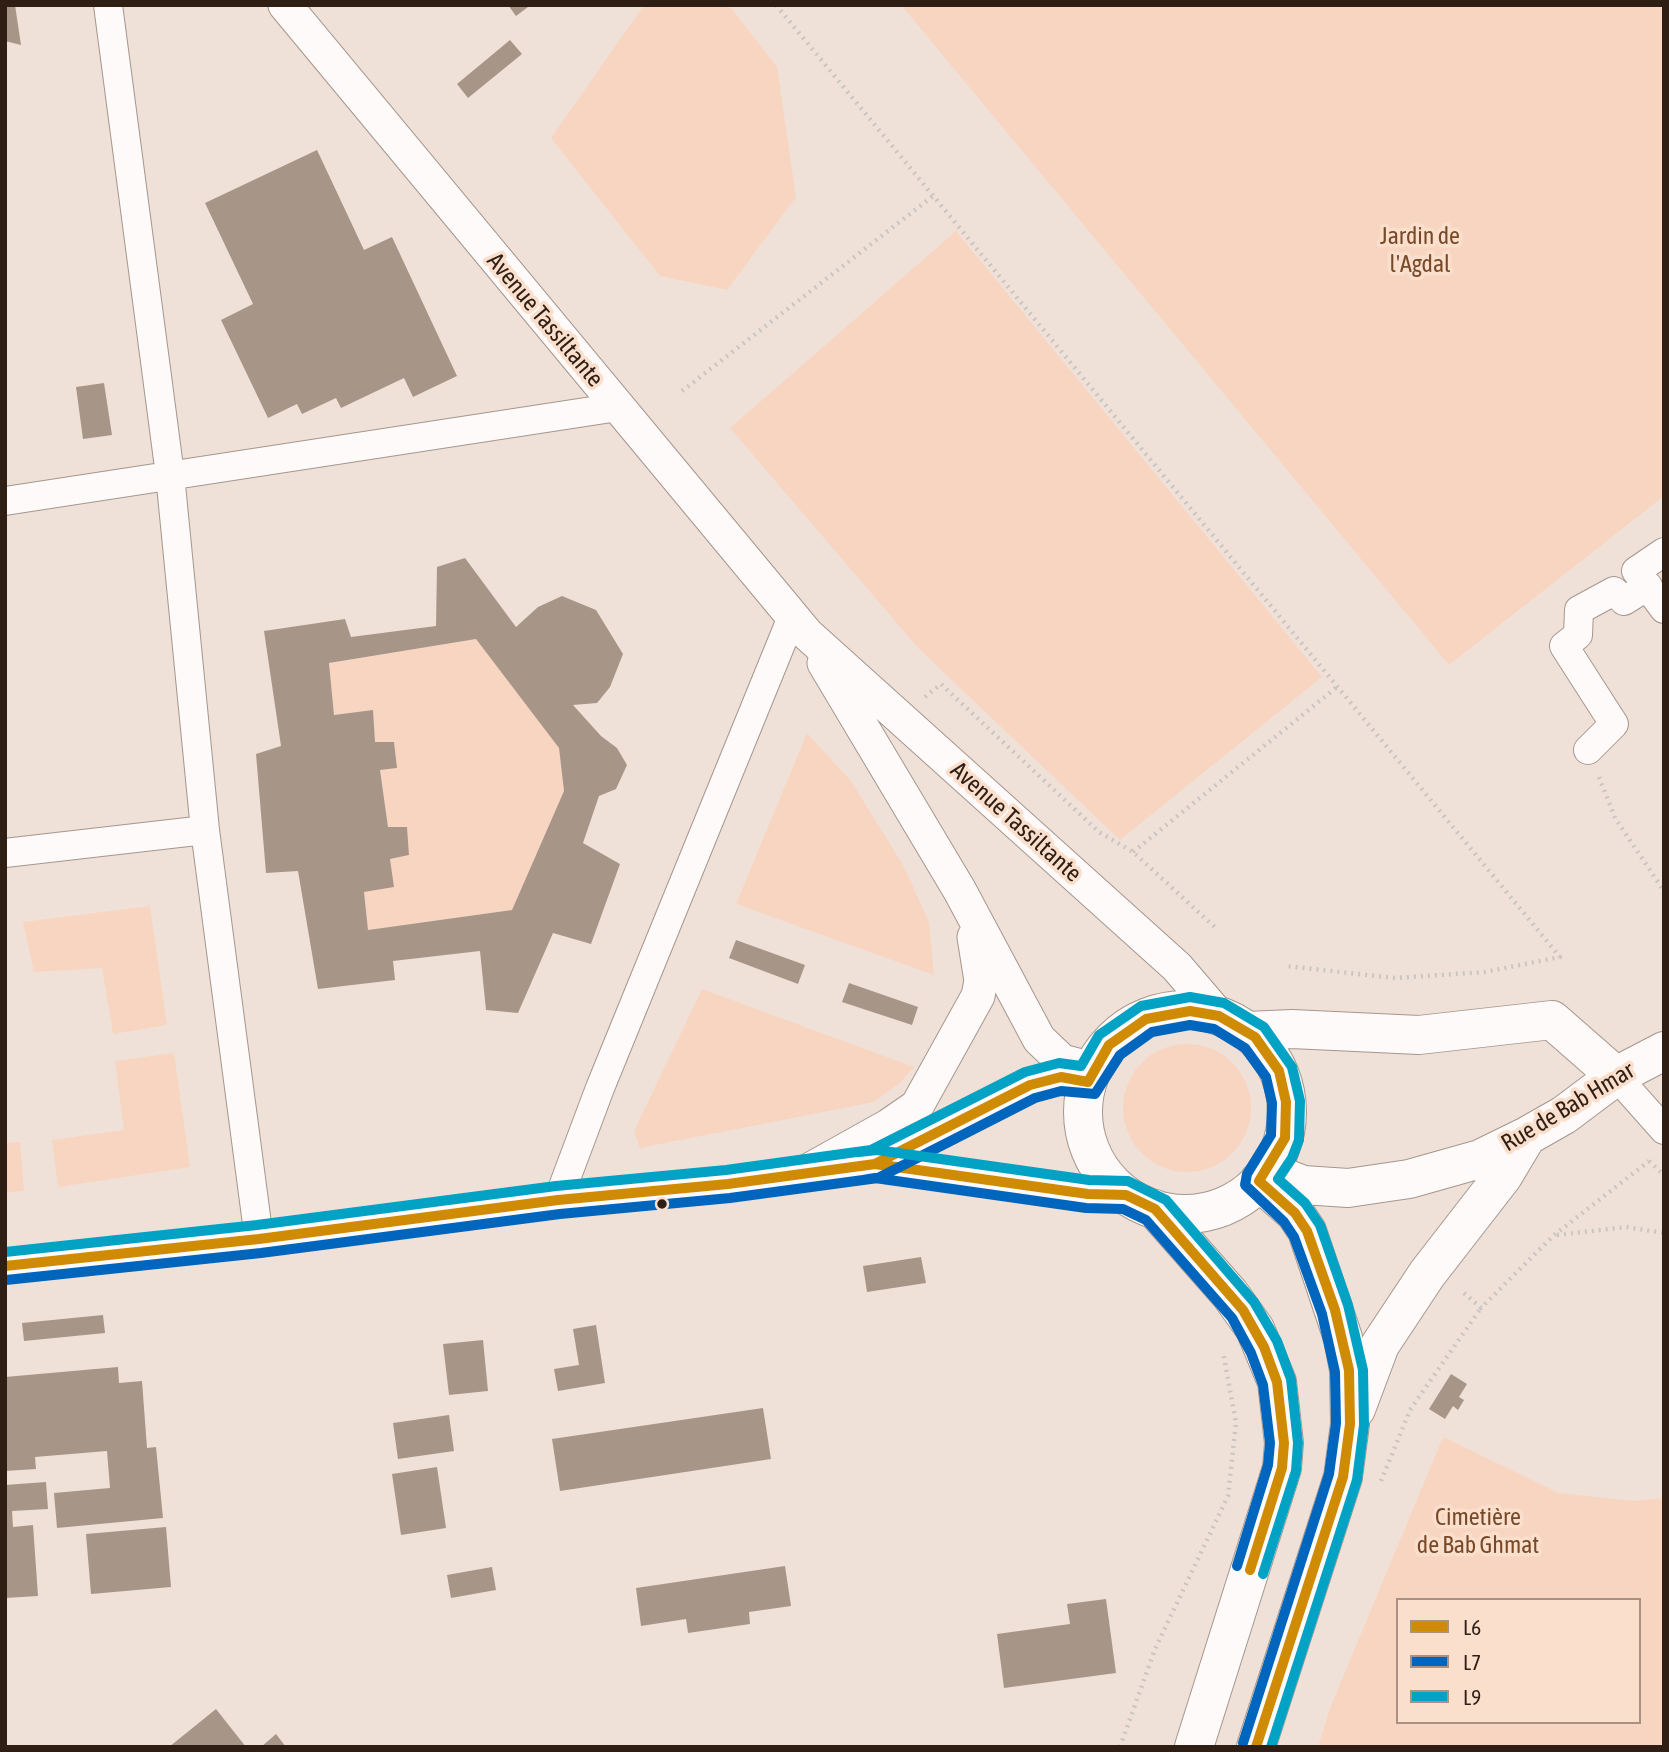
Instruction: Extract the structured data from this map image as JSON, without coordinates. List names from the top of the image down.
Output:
{
  "streets": {
    "main road": ["Rue de Bab Hmar"],
    "street": ["Avenue Tassiltante"]
  },
  "crossings": [
    ["Avenue Tassiltante", "Rue de Bab Hmar"]
  ],
  "parks": ["Jardin de l'Agdal", "Cimetière de Bab Ghmat"],
  "lines": ["transit line L9", "transit line L6", "transit line L7"],
  "legend": ["L6", "L7", "L9"]
}
